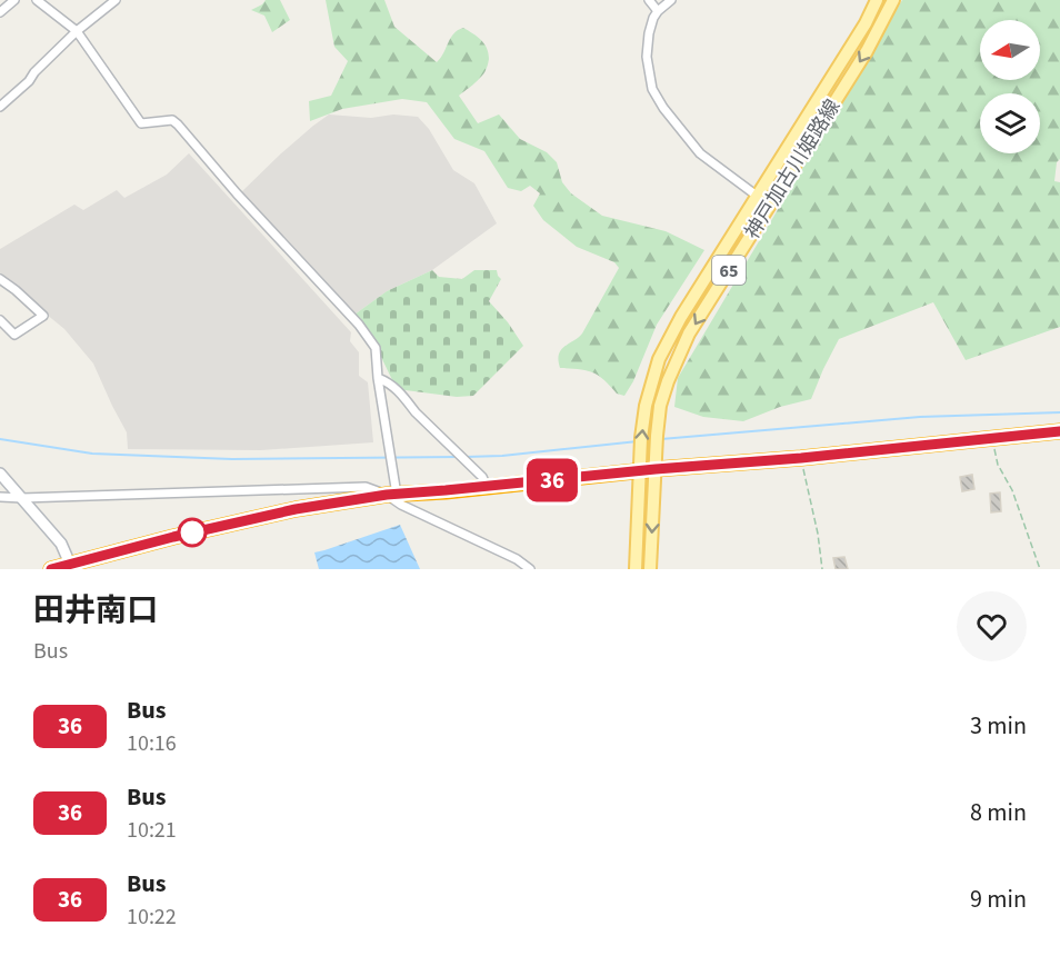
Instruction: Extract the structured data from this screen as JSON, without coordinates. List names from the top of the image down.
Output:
{
  "streets": {
    "main road": ["神戸加古川姫路線", "65"]
  },
  "lines": ["bus line 36"],
  "north": "left",
  "page": {
    "on_map": "36",
    "heading": ["田井南口", "Bus"],
    "list": [
      {
        "mark": "36",
        "name": "Bus",
        "note": "10:16",
        "value": "3 min"
      },
      {
        "mark": "36",
        "name": "Bus",
        "note": "10:21",
        "value": "8 min"
      },
      {
        "mark": "36",
        "name": "Bus",
        "note": "10:22",
        "value": "9 min"
      }
    ]
  }
}
